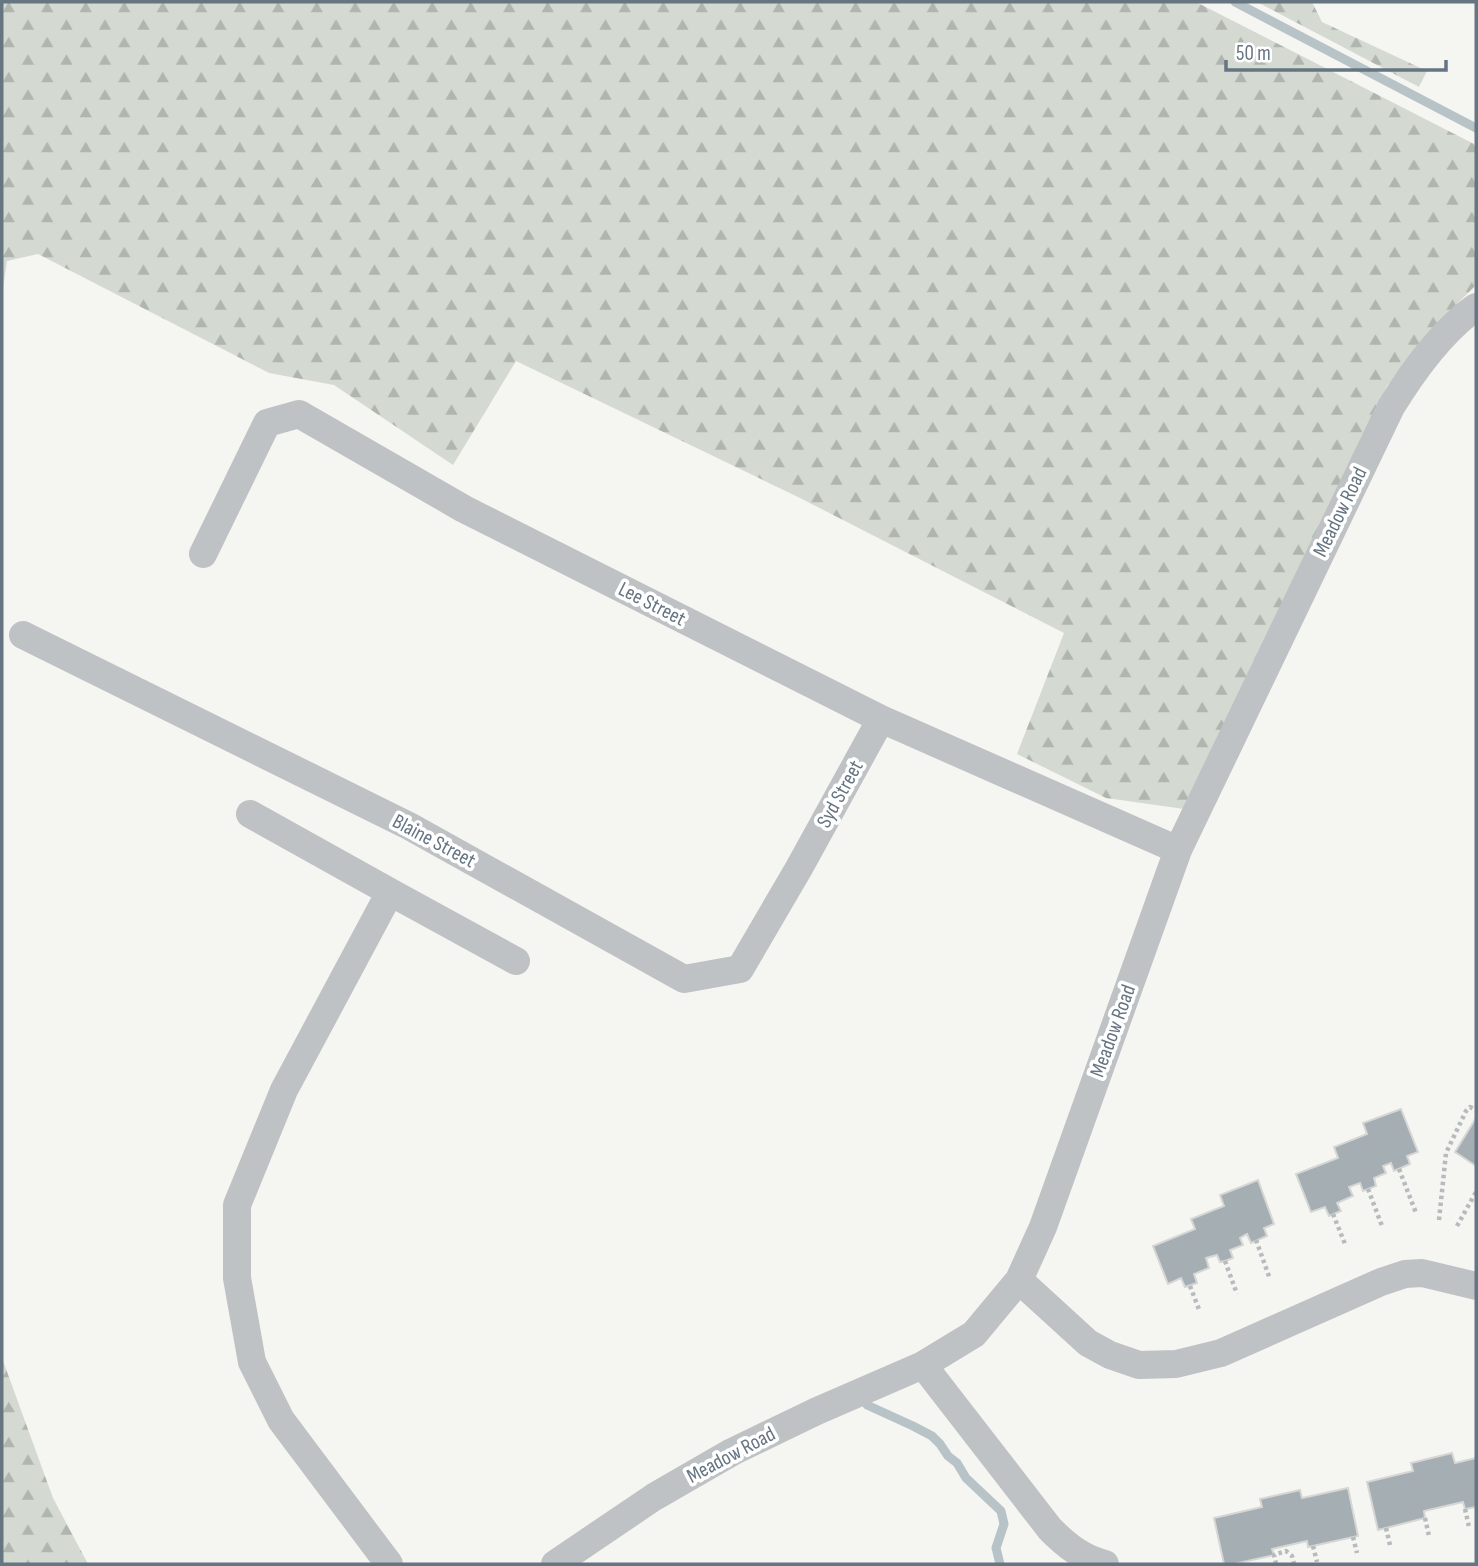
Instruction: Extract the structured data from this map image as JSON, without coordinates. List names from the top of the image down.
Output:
{
  "streets": {
    "street": [
      "Meadow Road",
      "Lee Street",
      "Syd Street",
      "Blaine Street"
    ]
  },
  "crossings": [
    ["Meadow Road", "Lee Street"],
    ["Lee Street", "Syd Street"],
    ["Syd Street", "Blaine Street"]
  ],
  "scale_bar": "50 m"
}
